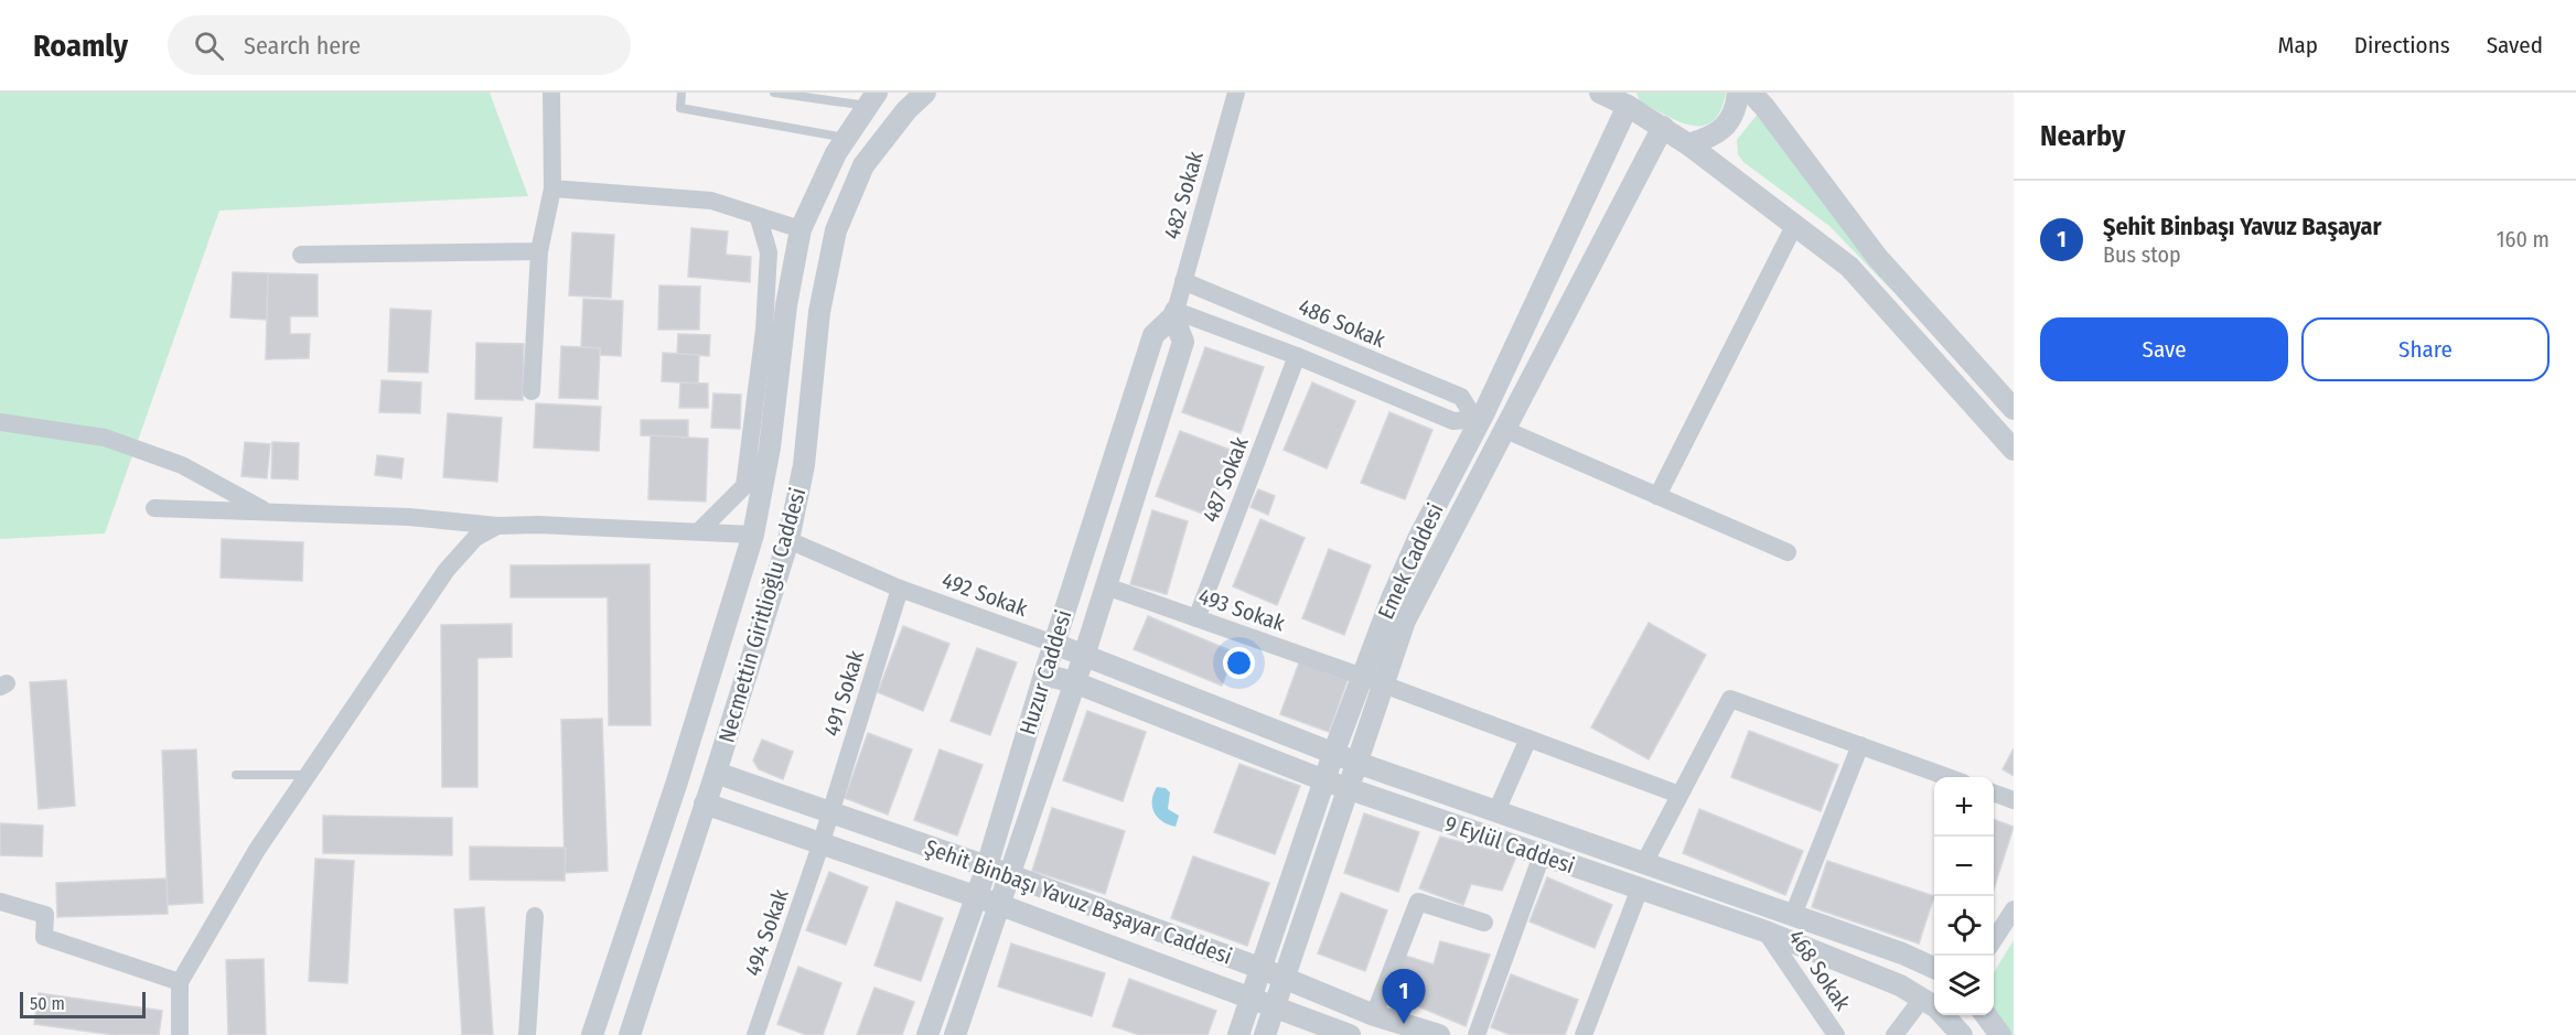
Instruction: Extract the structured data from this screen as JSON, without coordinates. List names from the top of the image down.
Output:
{
  "streets": {
    "street": [
      "482 Sokak",
      "486 Sokak",
      "487 Sokak",
      "Emek Caddesi",
      "492 Sokak",
      "493 Sokak",
      "Necmettin Giritlioğlu Caddesi",
      "Huzur Caddesi",
      "491 Sokak",
      "9 Eylül Caddesi",
      "Şehit Binbaşı Yavuz Başayar Caddesi",
      "494 Sokak",
      "468 Sokak"
    ]
  },
  "crossings": [
    ["482 Sokak", "486 Sokak"],
    ["482 Sokak", "Huzur Caddesi"],
    ["486 Sokak", "Emek Caddesi"],
    ["487 Sokak", "493 Sokak"],
    ["Emek Caddesi", "493 Sokak"],
    ["Emek Caddesi", "9 Eylül Caddesi"],
    ["Emek Caddesi", "Şehit Binbaşı Yavuz Başayar Caddesi"],
    ["492 Sokak", "Necmettin Giritlioğlu Caddesi"],
    ["492 Sokak", "Huzur Caddesi"],
    ["492 Sokak", "491 Sokak"],
    ["492 Sokak", "9 Eylül Caddesi"],
    ["493 Sokak", "Huzur Caddesi"],
    ["Necmettin Giritlioğlu Caddesi", "Şehit Binbaşı Yavuz Başayar Caddesi"],
    ["Huzur Caddesi", "9 Eylül Caddesi"],
    ["Huzur Caddesi", "Şehit Binbaşı Yavuz Başayar Caddesi"],
    ["491 Sokak", "Şehit Binbaşı Yavuz Başayar Caddesi"],
    ["491 Sokak", "494 Sokak"],
    ["9 Eylül Caddesi", "468 Sokak"],
    ["Şehit Binbaşı Yavuz Başayar Caddesi", "494 Sokak"]
  ],
  "scale_bar": "50 m",
  "page": {
    "header": "Roamly",
    "search": "Search here",
    "nav": ["Map", "Directions", "Saved"],
    "heading": "Nearby",
    "list": [
      {
        "mark": "1",
        "name": "Şehit Binbaşı Yavuz Başayar",
        "note": "Bus stop",
        "value": "160 m"
      }
    ],
    "buttons": ["Save", "Share"],
    "map_buttons": ["+", "−"],
    "pins": "1",
    "scale": "50 m"
  }
}
